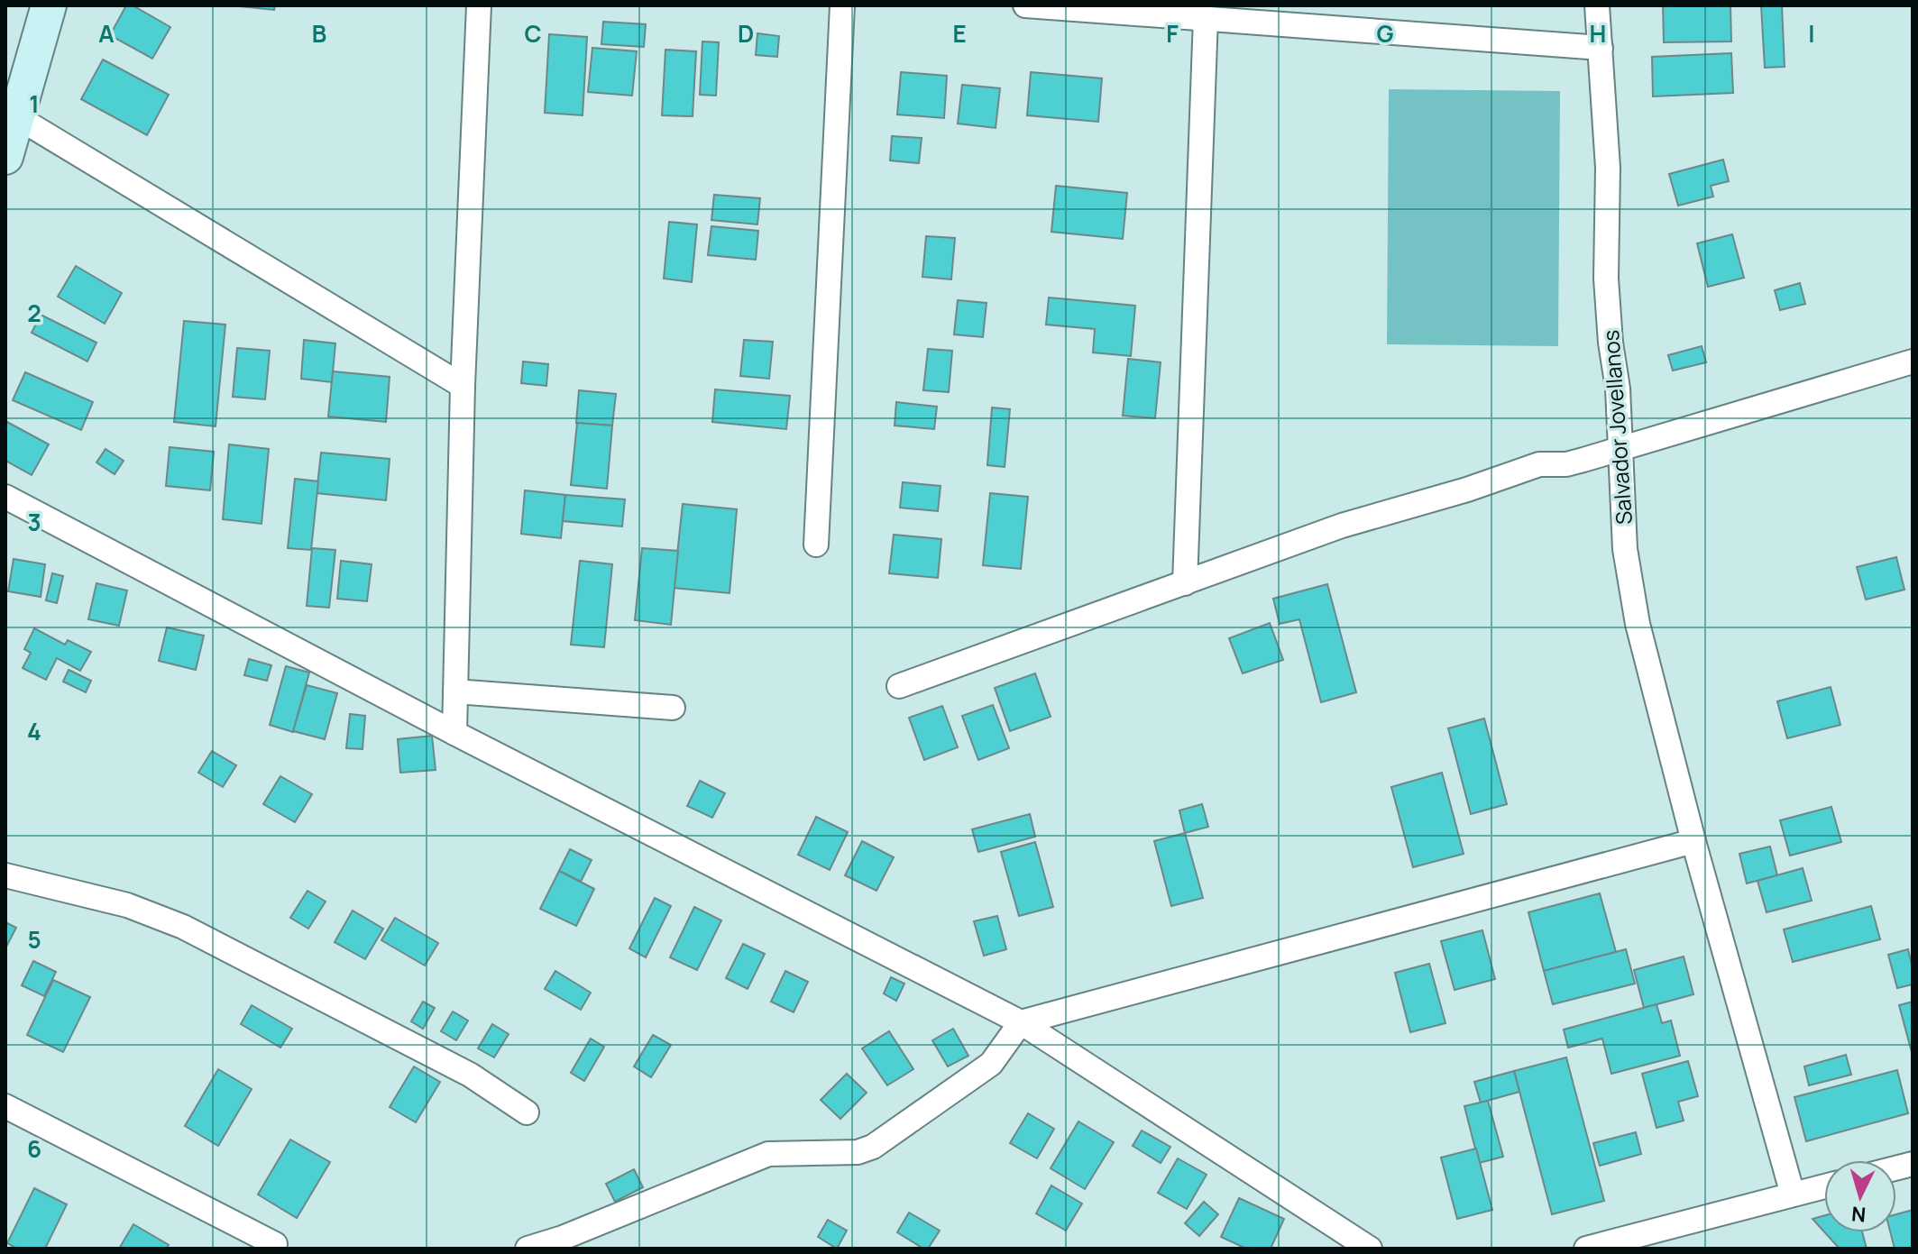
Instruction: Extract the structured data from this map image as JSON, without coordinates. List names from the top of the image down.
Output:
{
  "streets": {
    "street": ["Salvador Jovellanos"]
  },
  "north": "bottom",
  "grid": {
    "columns": [
      "A",
      "B",
      "C",
      "D",
      "E",
      "F",
      "G",
      "H",
      "I"
    ],
    "rows": [
      "1",
      "2",
      "3",
      "4",
      "5",
      "6"
    ]
  }
}
